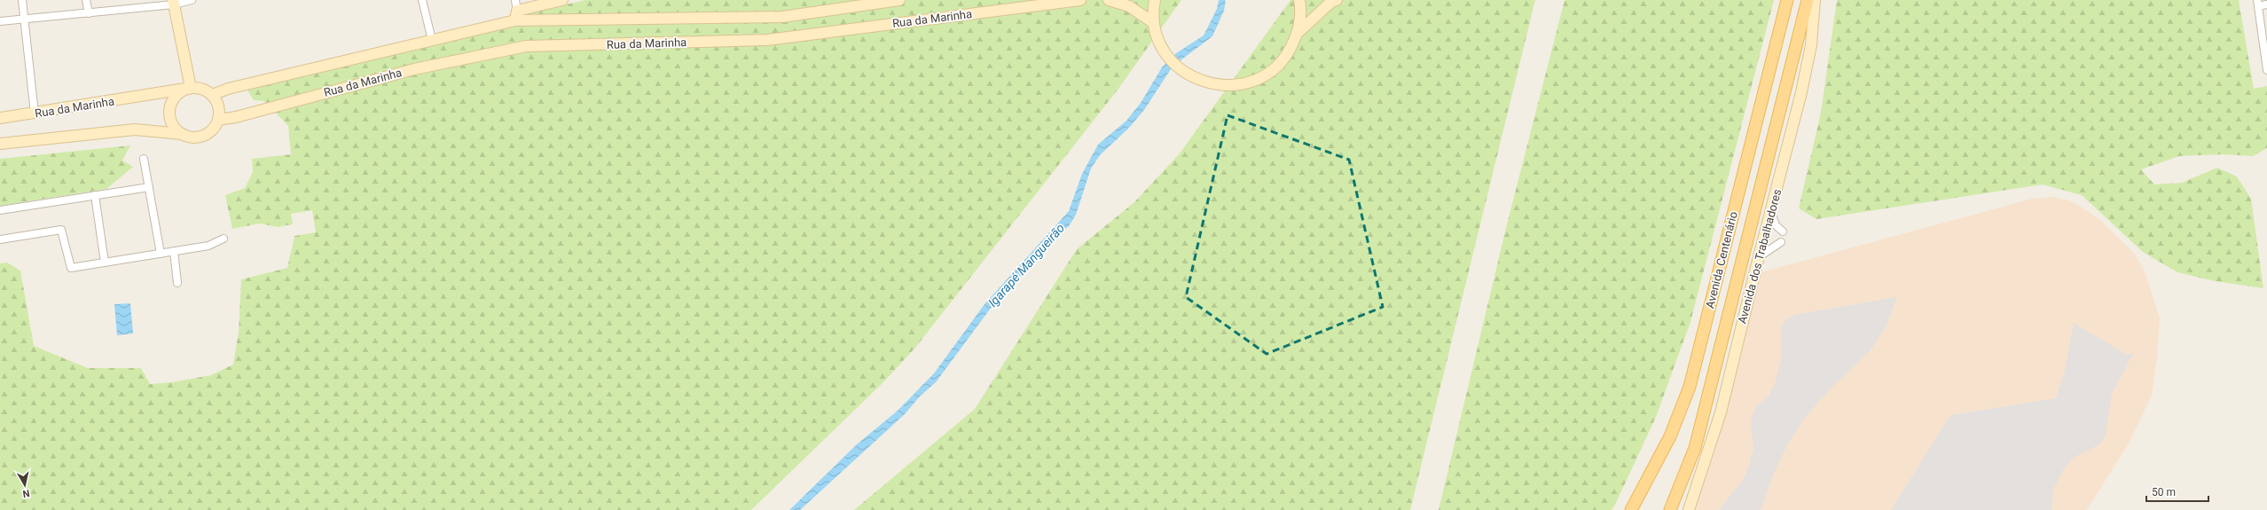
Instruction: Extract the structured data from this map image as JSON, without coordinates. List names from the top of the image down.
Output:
{
  "streets": {
    "main road": ["Rua da Marinha", "Avenida dos Trabalhadores", "Avenida Centenário"]
  },
  "water": ["Igarapé Mangueirão"],
  "scale_bar": "50 m",
  "north": "bottom"
}
